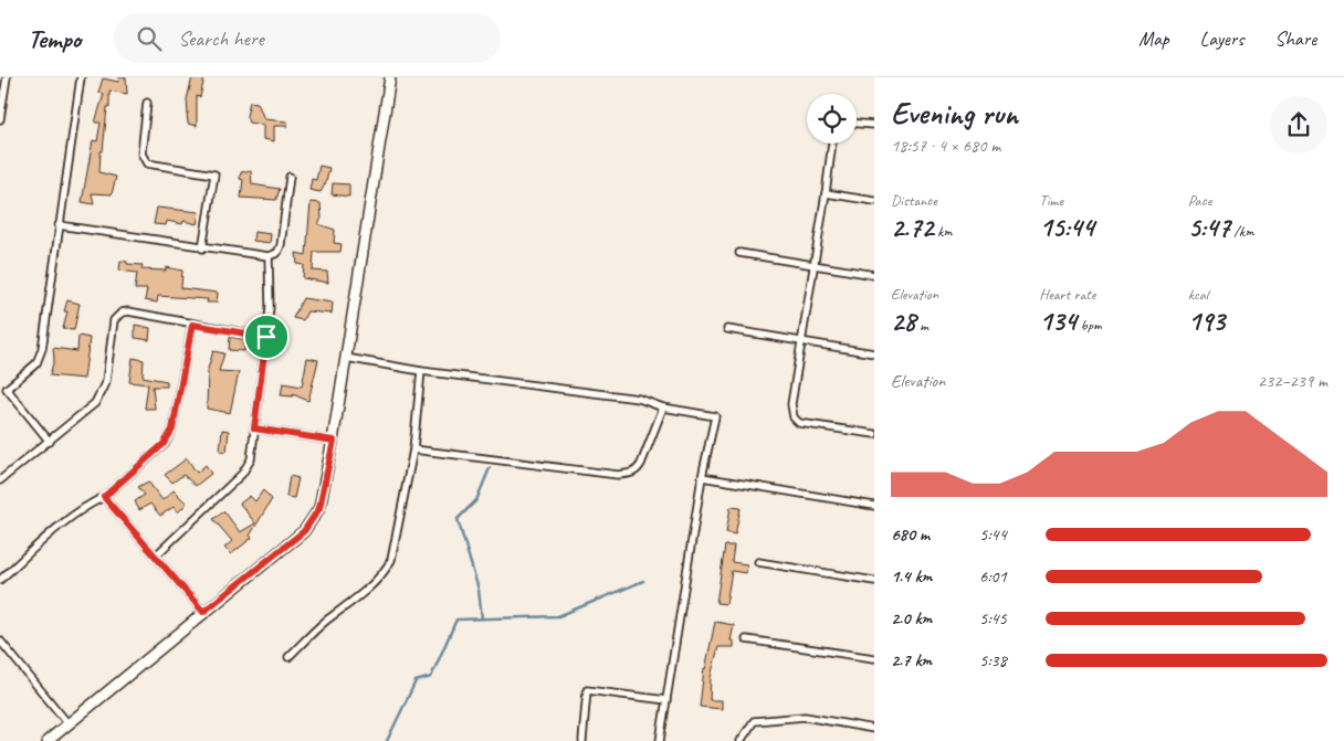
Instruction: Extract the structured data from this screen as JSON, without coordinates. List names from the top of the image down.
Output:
{
  "page": {
    "header": "Tempo",
    "search": "Search here",
    "nav": ["Map", "Layers", "Share"],
    "heading": ["Evening run", "18:57 · 4 × 680 m"],
    "stats": [
      ["Distance", "2.72 km"],
      ["Time", "15:44"],
      ["Pace", "5:47 /km"],
      ["Elevation", "28 m"],
      ["Heart rate", "134 bpm"],
      ["kcal", "193"]
    ],
    "chart": ["Elevation", "232–239 m"],
    "list": [
      {
        "name": "680 m",
        "note": "5:44"
      },
      {
        "name": "1.4 km",
        "note": "6:01"
      },
      {
        "name": "2.0 km",
        "note": "5:45"
      },
      {
        "name": "2.7 km",
        "note": "5:38"
      }
    ]
  }
}
